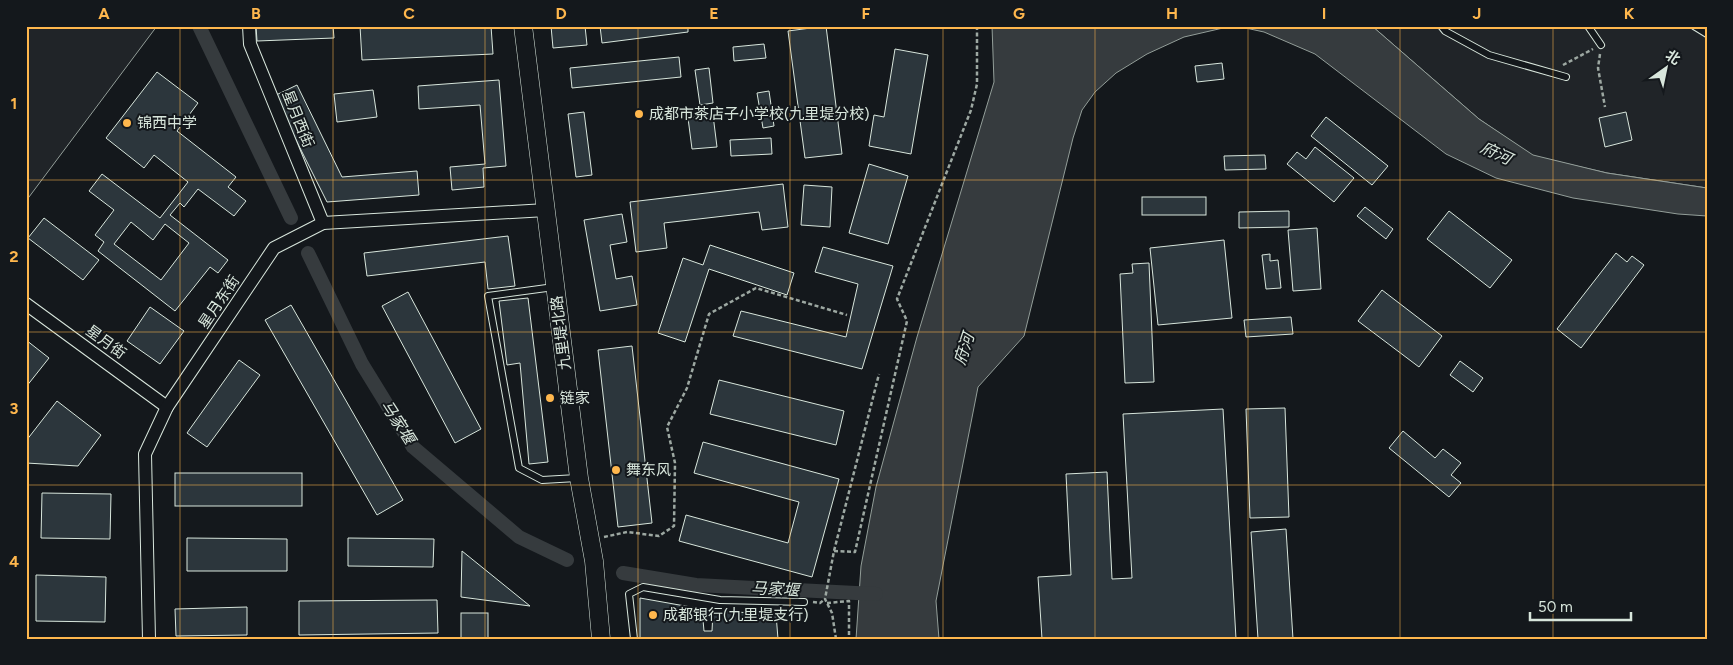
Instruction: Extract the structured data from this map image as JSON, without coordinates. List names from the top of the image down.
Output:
{
  "streets": {
    "street": [
      "星月西街",
      "星月东街",
      "九里堤北路",
      "星月街"
    ]
  },
  "crossings": [
    ["星月西街", "星月东街"],
    ["星月东街", "九里堤北路"],
    ["星月东街", "星月街"]
  ],
  "water": ["府河", "马家堰"],
  "places": [
    "成都市茶店子小学校(九里堤分校)",
    "锦西中学",
    "链家",
    "舞东风",
    "成都银行(九里堤支行)"
  ],
  "scale_bar": "50 m",
  "north": "top right",
  "grid": {
    "columns": [
      "A",
      "B",
      "C",
      "D",
      "E",
      "F",
      "G",
      "H",
      "I",
      "J",
      "K"
    ],
    "rows": [
      "1",
      "2",
      "3",
      "4"
    ]
  }
}
